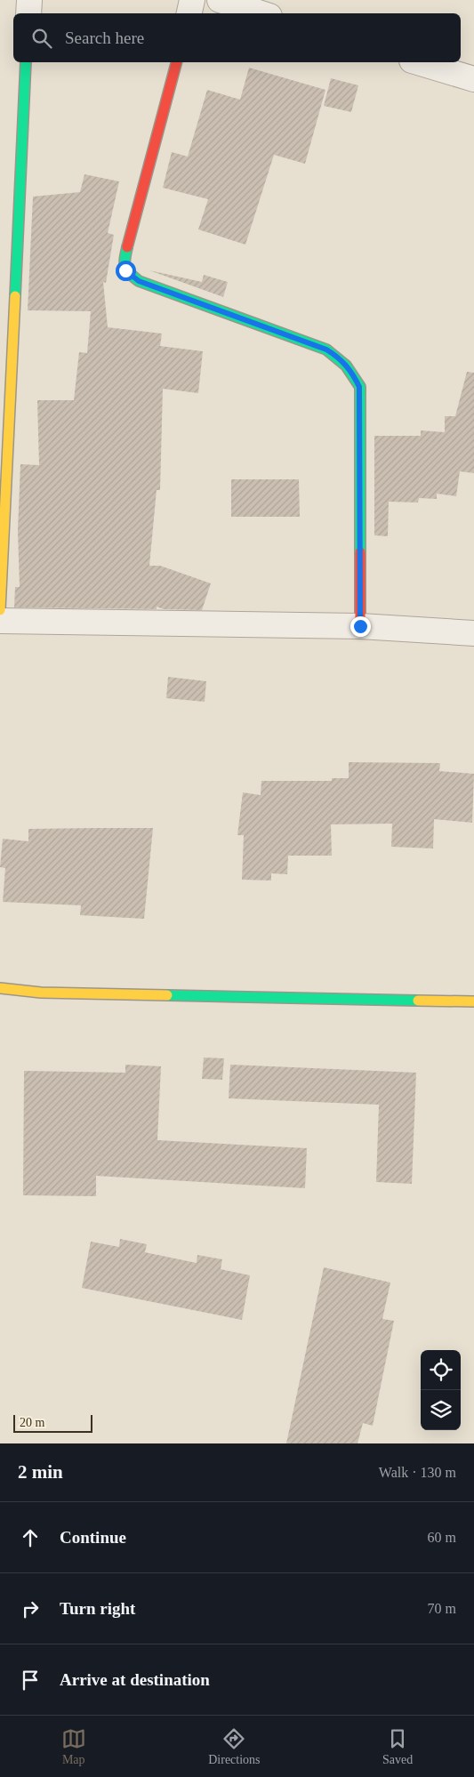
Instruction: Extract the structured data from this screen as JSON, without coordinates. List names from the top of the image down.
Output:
{
  "scale_bar": "20 m",
  "page": {
    "search": "Search here",
    "scale": "20 m",
    "heading": ["2 min", "Walk · 130 m"],
    "list": [
      ["Continue", "60 m"],
      ["Turn right", "70 m"],
      "Arrive at destination"
    ],
    "nav": ["Map", "Directions", "Saved"]
  }
}
